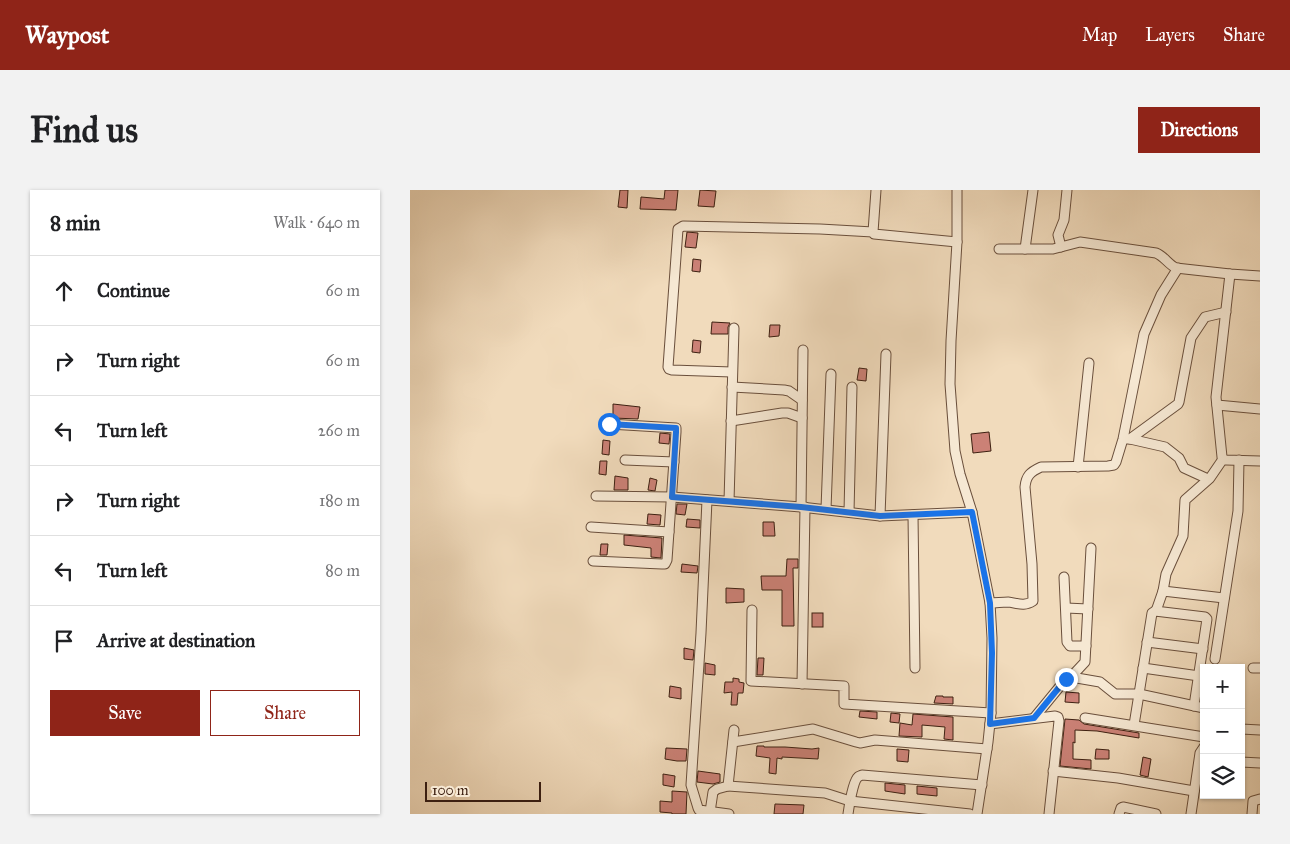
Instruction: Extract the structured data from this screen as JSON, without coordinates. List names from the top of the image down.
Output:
{
  "scale_bar": "100 m",
  "page": {
    "header": "Waypost",
    "nav": ["Map", "Layers", "Share"],
    "buttons": [
      "Directions",
      ["Save", "Share"]
    ],
    "title": "Find us",
    "heading": ["8 min", "Walk · 640 m"],
    "list": [
      ["Continue", "60 m"],
      ["Turn right", "60 m"],
      ["Turn left", "260 m"],
      ["Turn right", "180 m"],
      ["Turn left", "80 m"],
      "Arrive at destination"
    ],
    "map_buttons": ["+", "−"],
    "scale": "100 m"
  }
}
